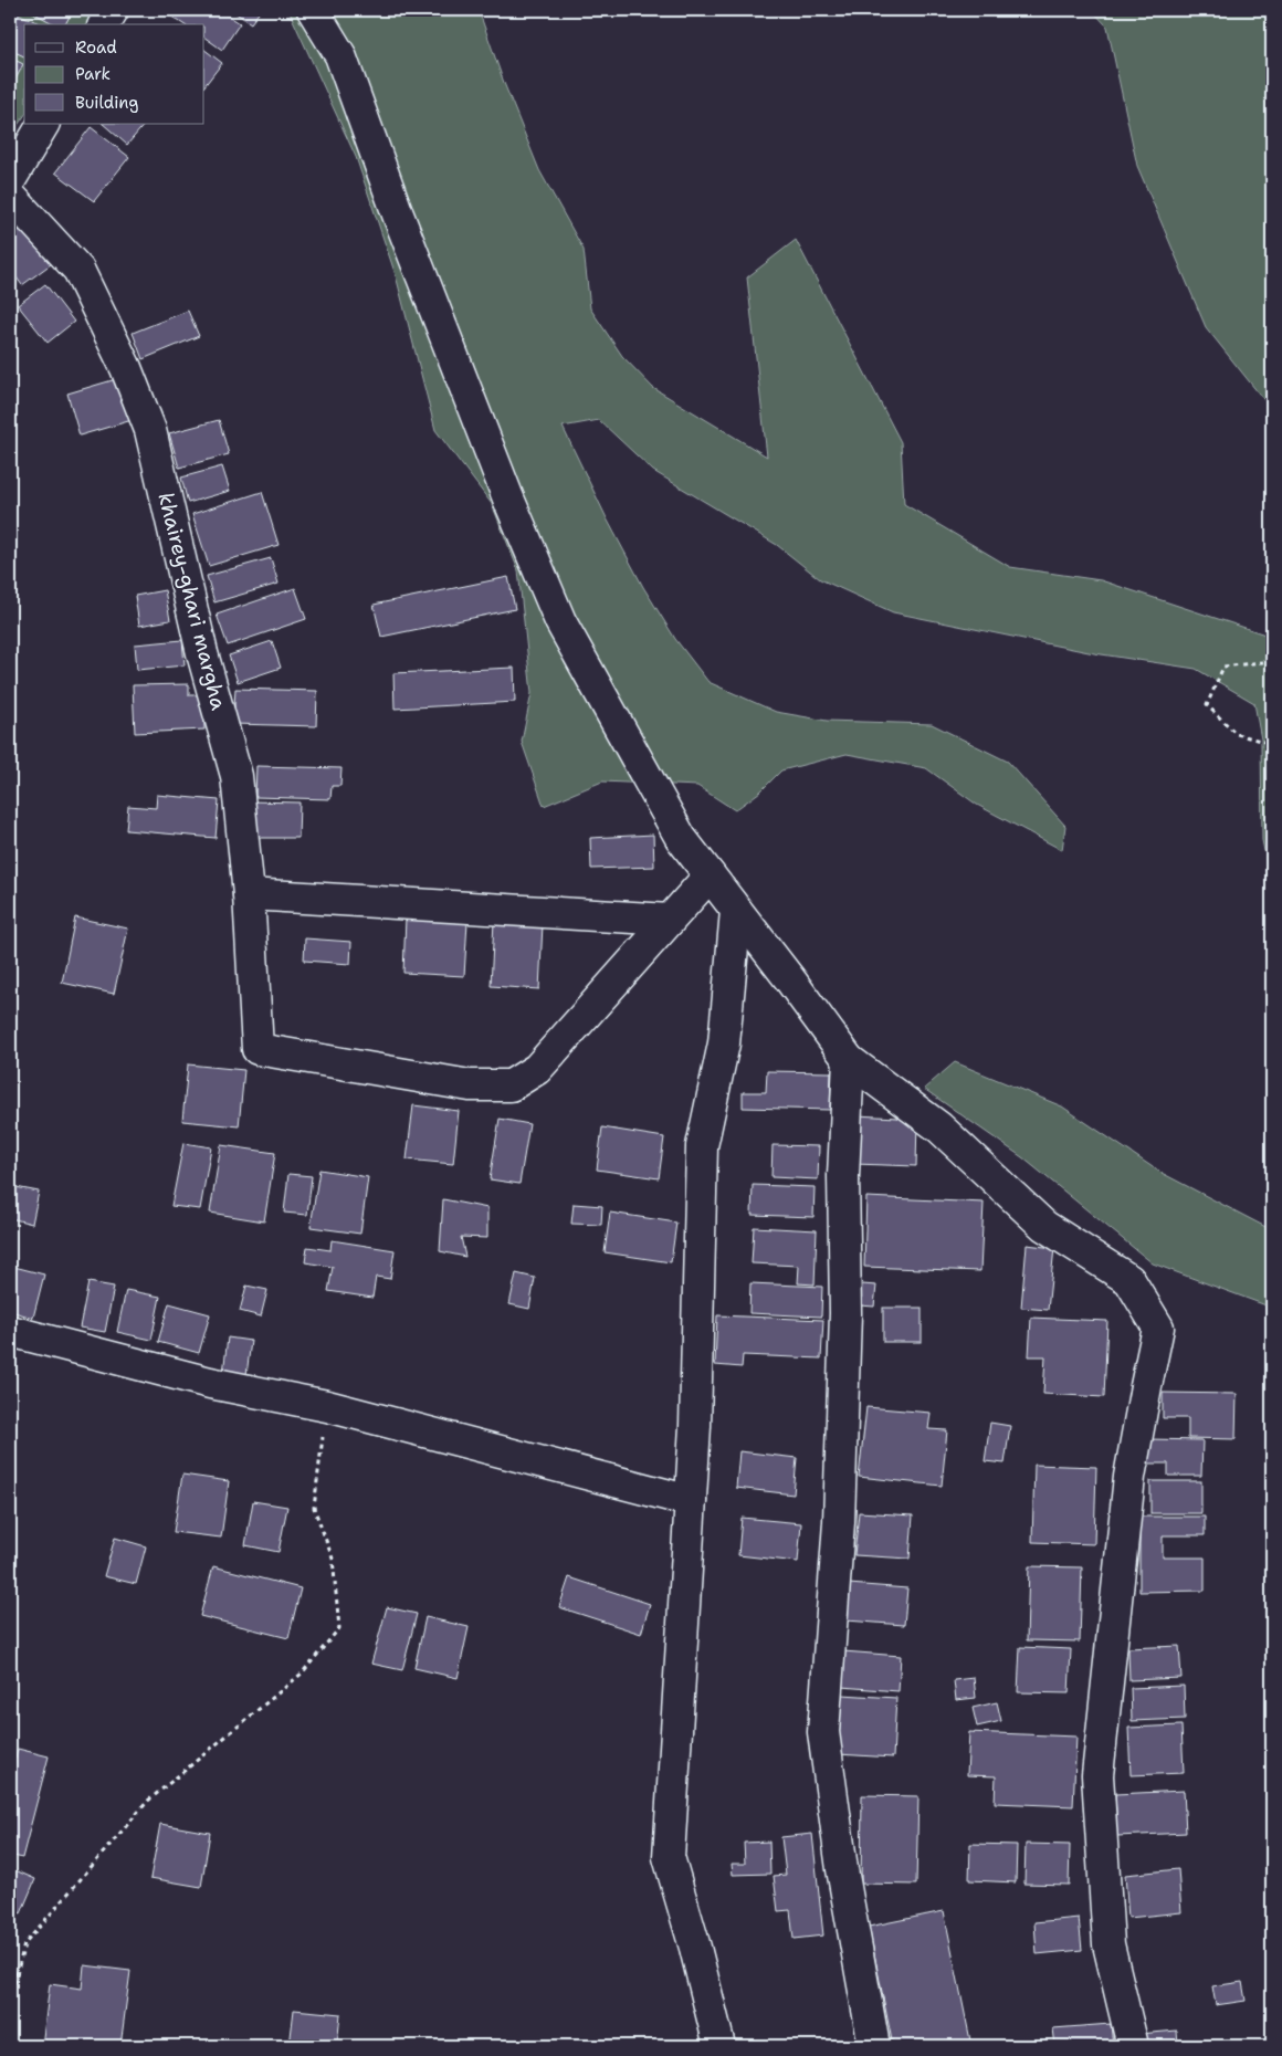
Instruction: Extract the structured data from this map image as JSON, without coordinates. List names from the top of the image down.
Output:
{
  "streets": {
    "street": ["khairey-ghari margha"]
  },
  "legend": ["Road", "Park", "Building"]
}
